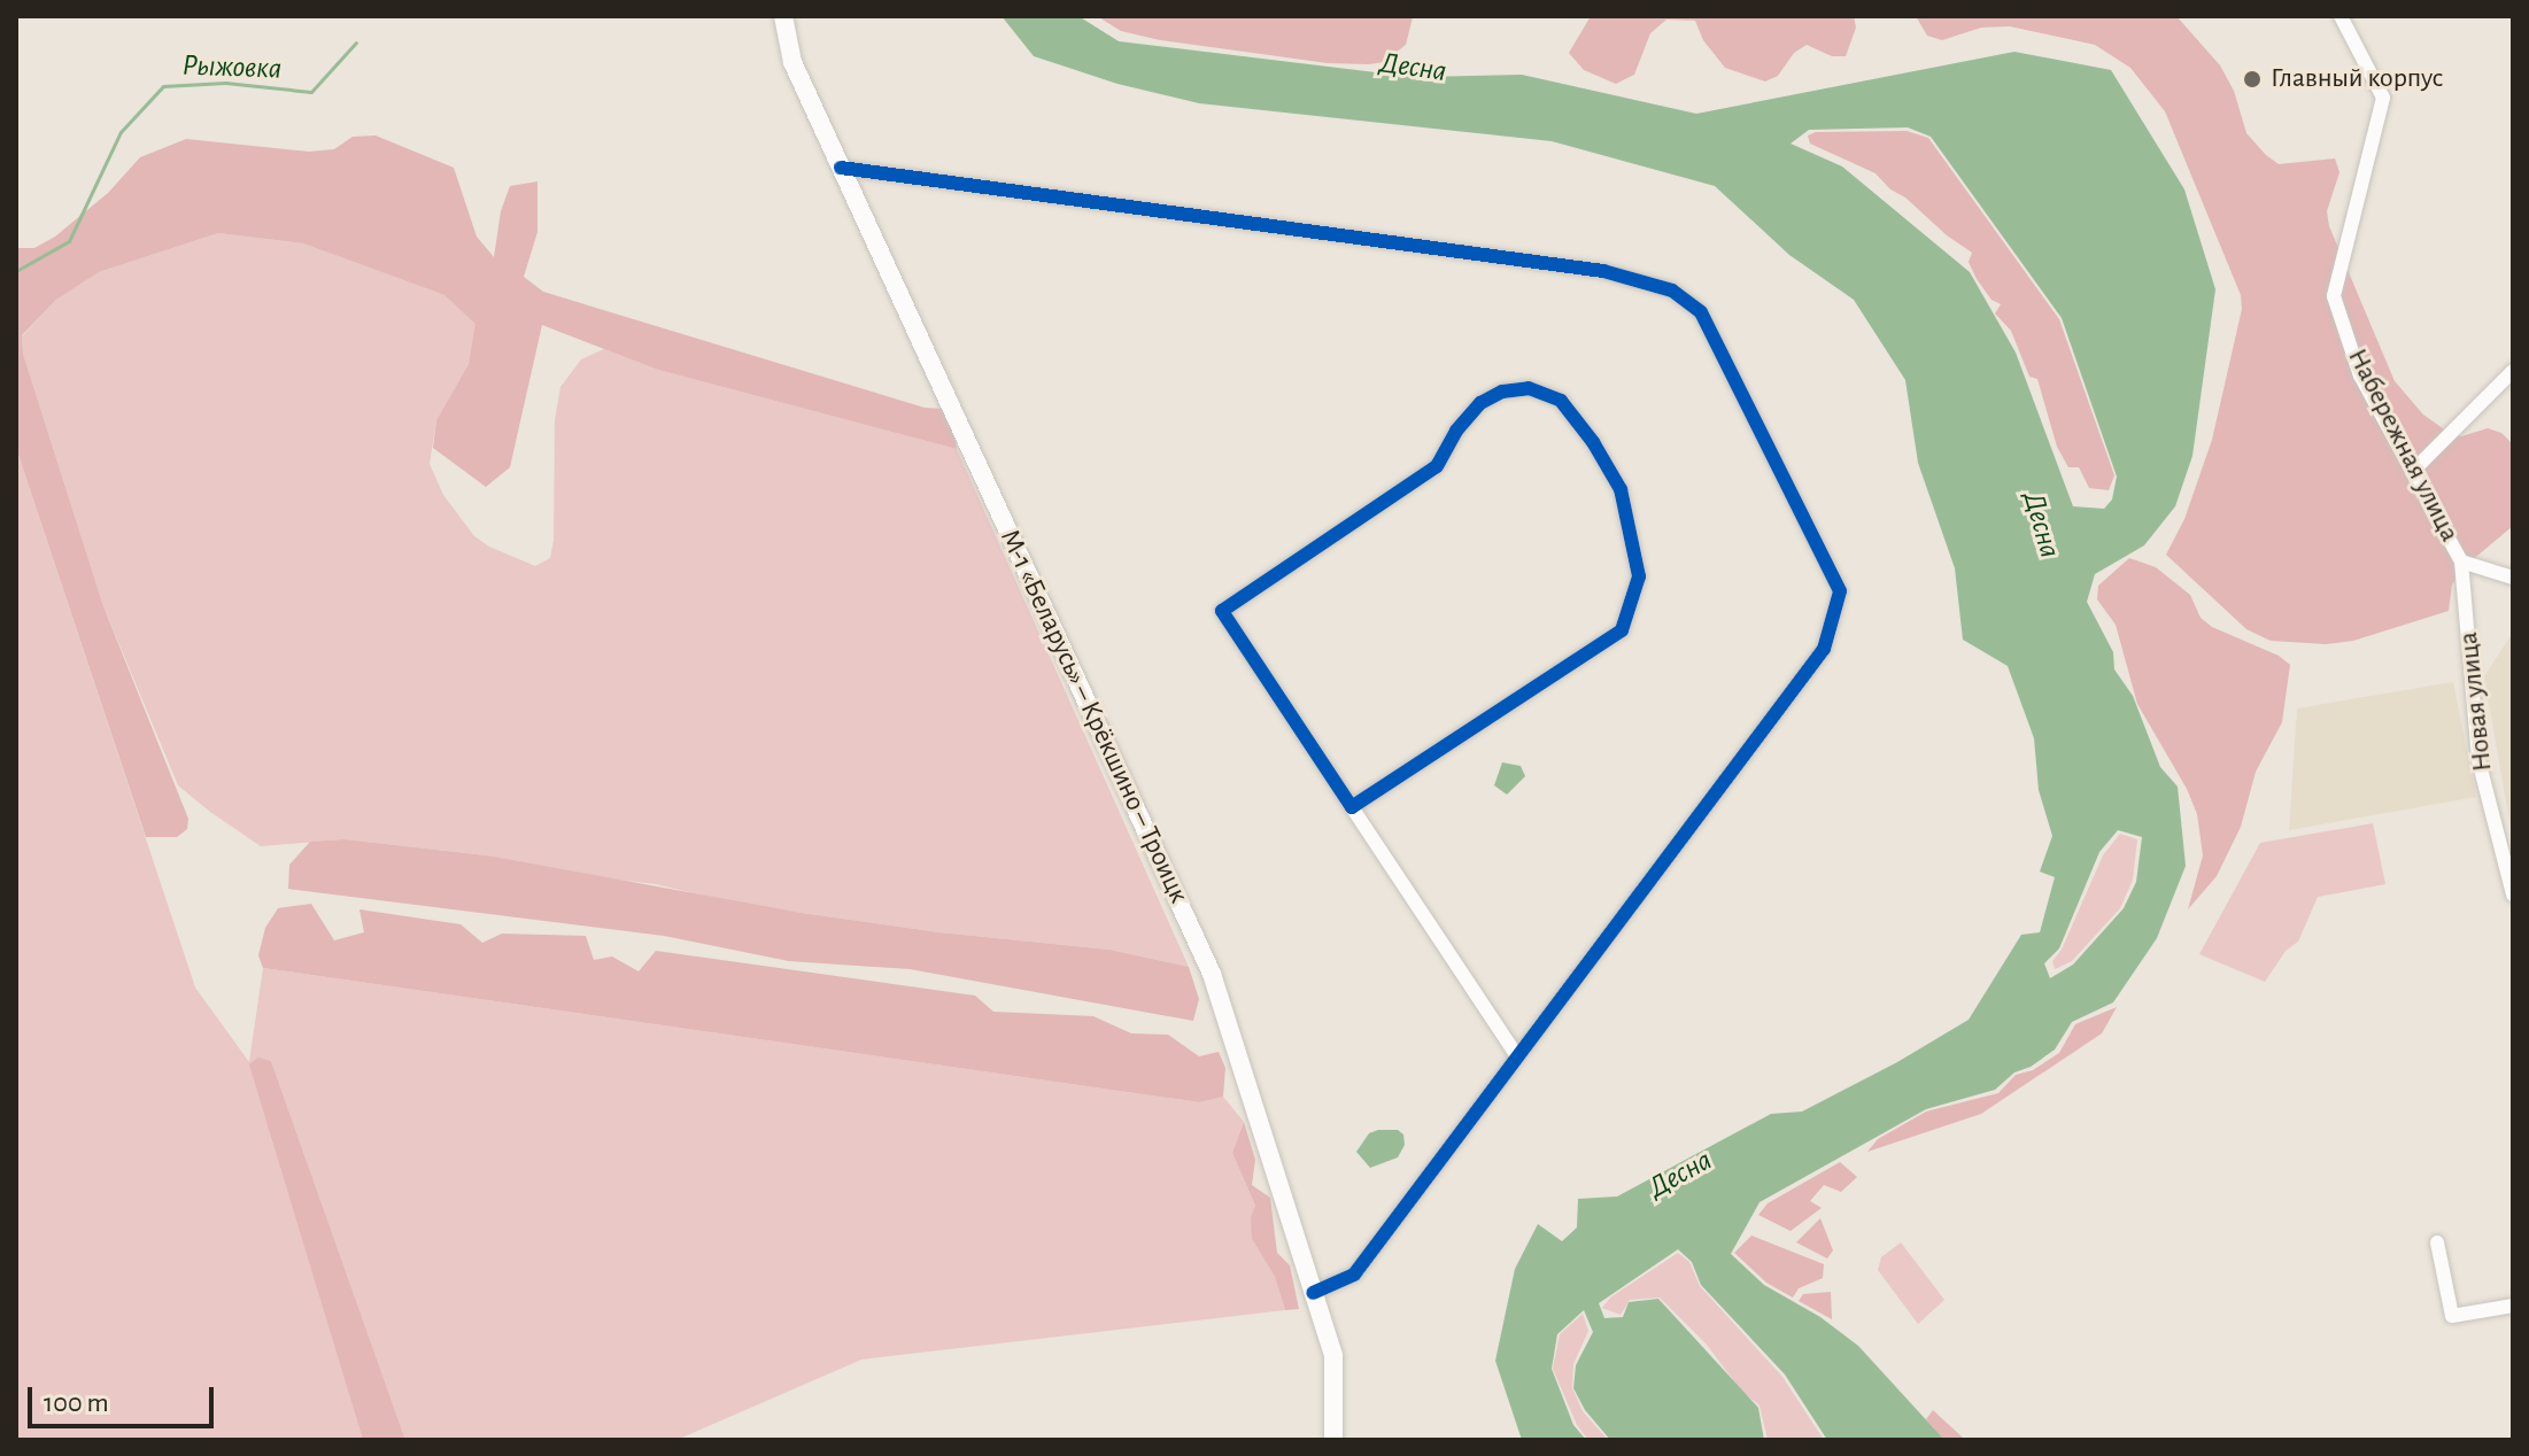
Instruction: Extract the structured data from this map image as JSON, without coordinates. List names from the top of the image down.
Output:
{
  "streets": {
    "main road": ["М-1 «Беларусь» – Крёкшино – Троицк"],
    "street": ["Набережная улица", "Новая улица"]
  },
  "crossings": [
    ["Набережная улица", "Новая улица"]
  ],
  "water": ["Рыжовка", "Десна"],
  "places": ["Главный корпус"],
  "scale_bar": "100 m"
}
